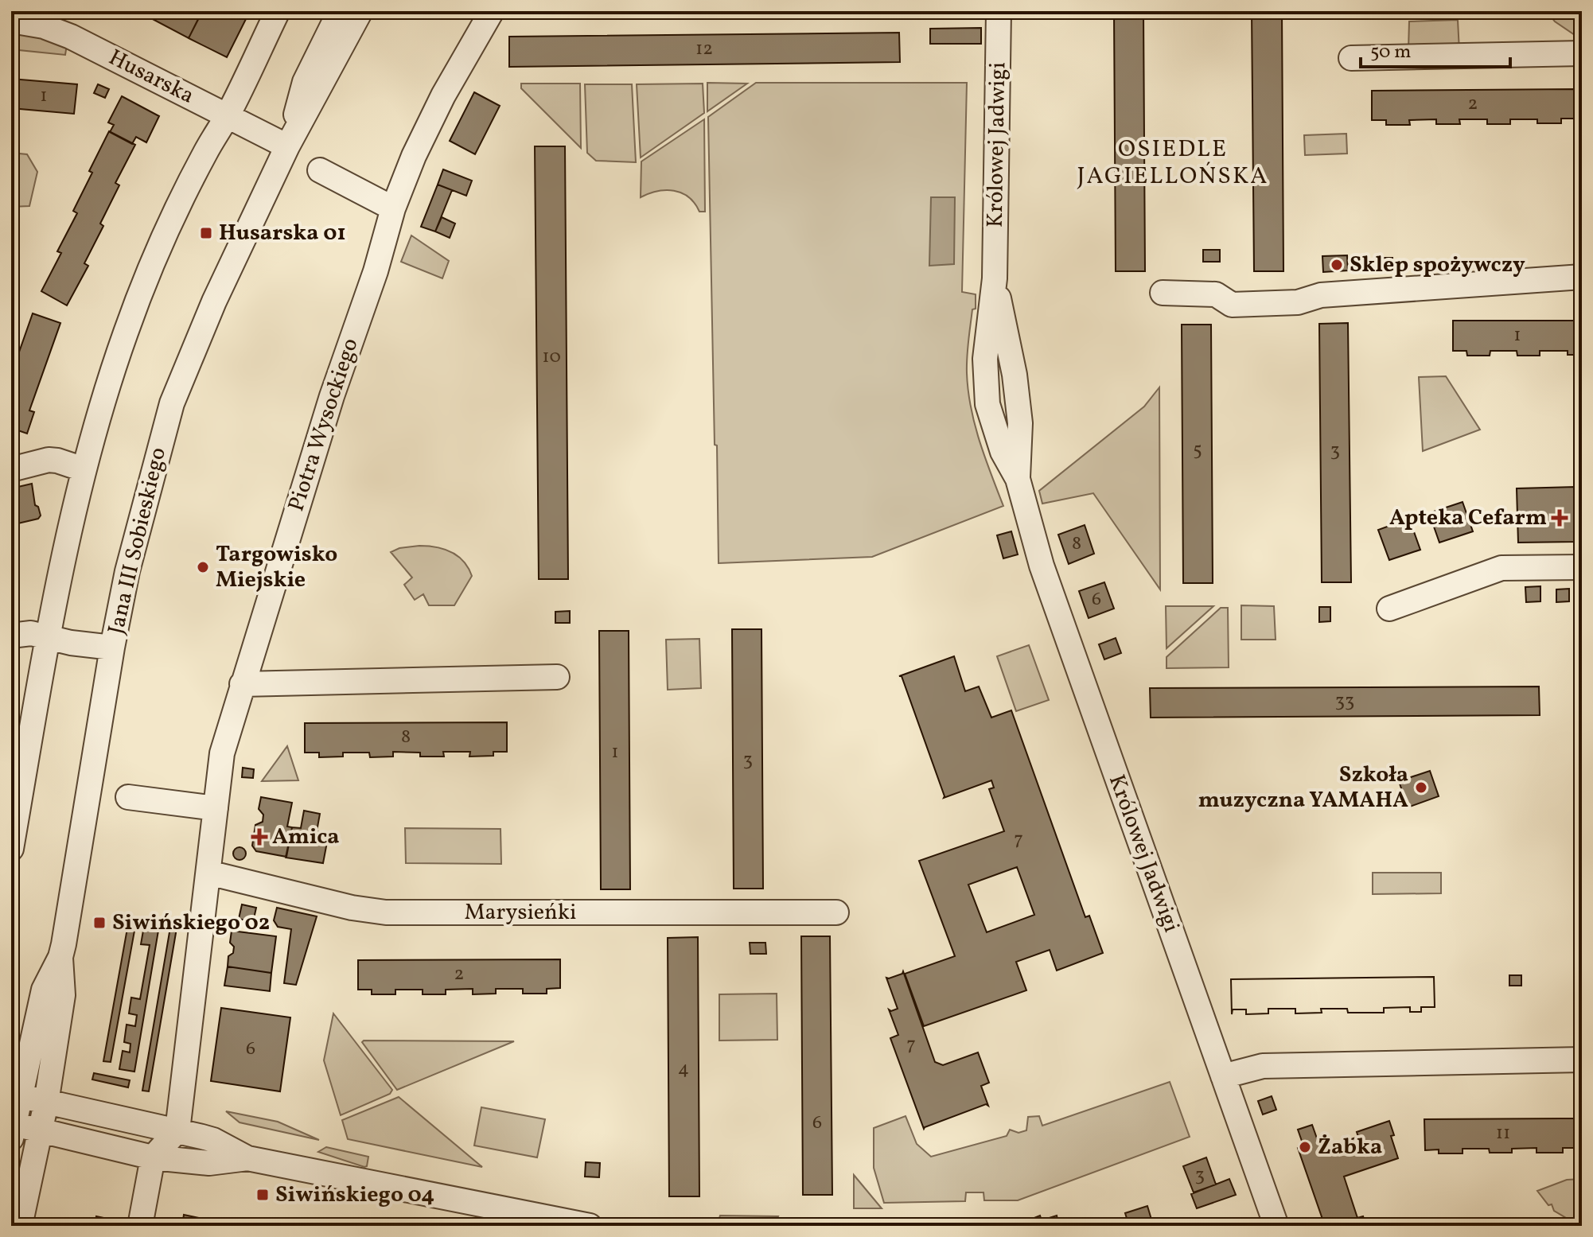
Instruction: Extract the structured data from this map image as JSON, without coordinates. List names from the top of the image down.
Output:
{
  "streets": {
    "street": [
      "Husarska",
      "Królowej Jadwigi",
      "Piotra Wysockiego",
      "Jana III Sobieskiego",
      "Marysieńki"
    ]
  },
  "crossings": [
    ["Husarska", "Jana III Sobieskiego"],
    ["Piotra Wysockiego", "Marysieńki"]
  ],
  "districts": ["OSIEDLE JAGIELLOŃSKA"],
  "places": {
    "transit": ["Husarska 01", "Siwińskiego 02", "Siwińskiego 04"],
    "other": [
      "Sklep spożywczy",
      "Targowisko Miejskie",
      "Szkoła muzyczna YAMAHA",
      "Żabka"
    ],
    "health": ["Apteka Cefarm", "Amica"]
  },
  "house_numbers": [
    "12",
    "1",
    "2",
    "1",
    "10",
    "5",
    "3",
    "8",
    "6",
    "33",
    "8",
    "1",
    "3",
    "7",
    "2",
    "7",
    "6",
    "4",
    "6",
    "11",
    "3"
  ],
  "scale_bar": "50 m"
}
